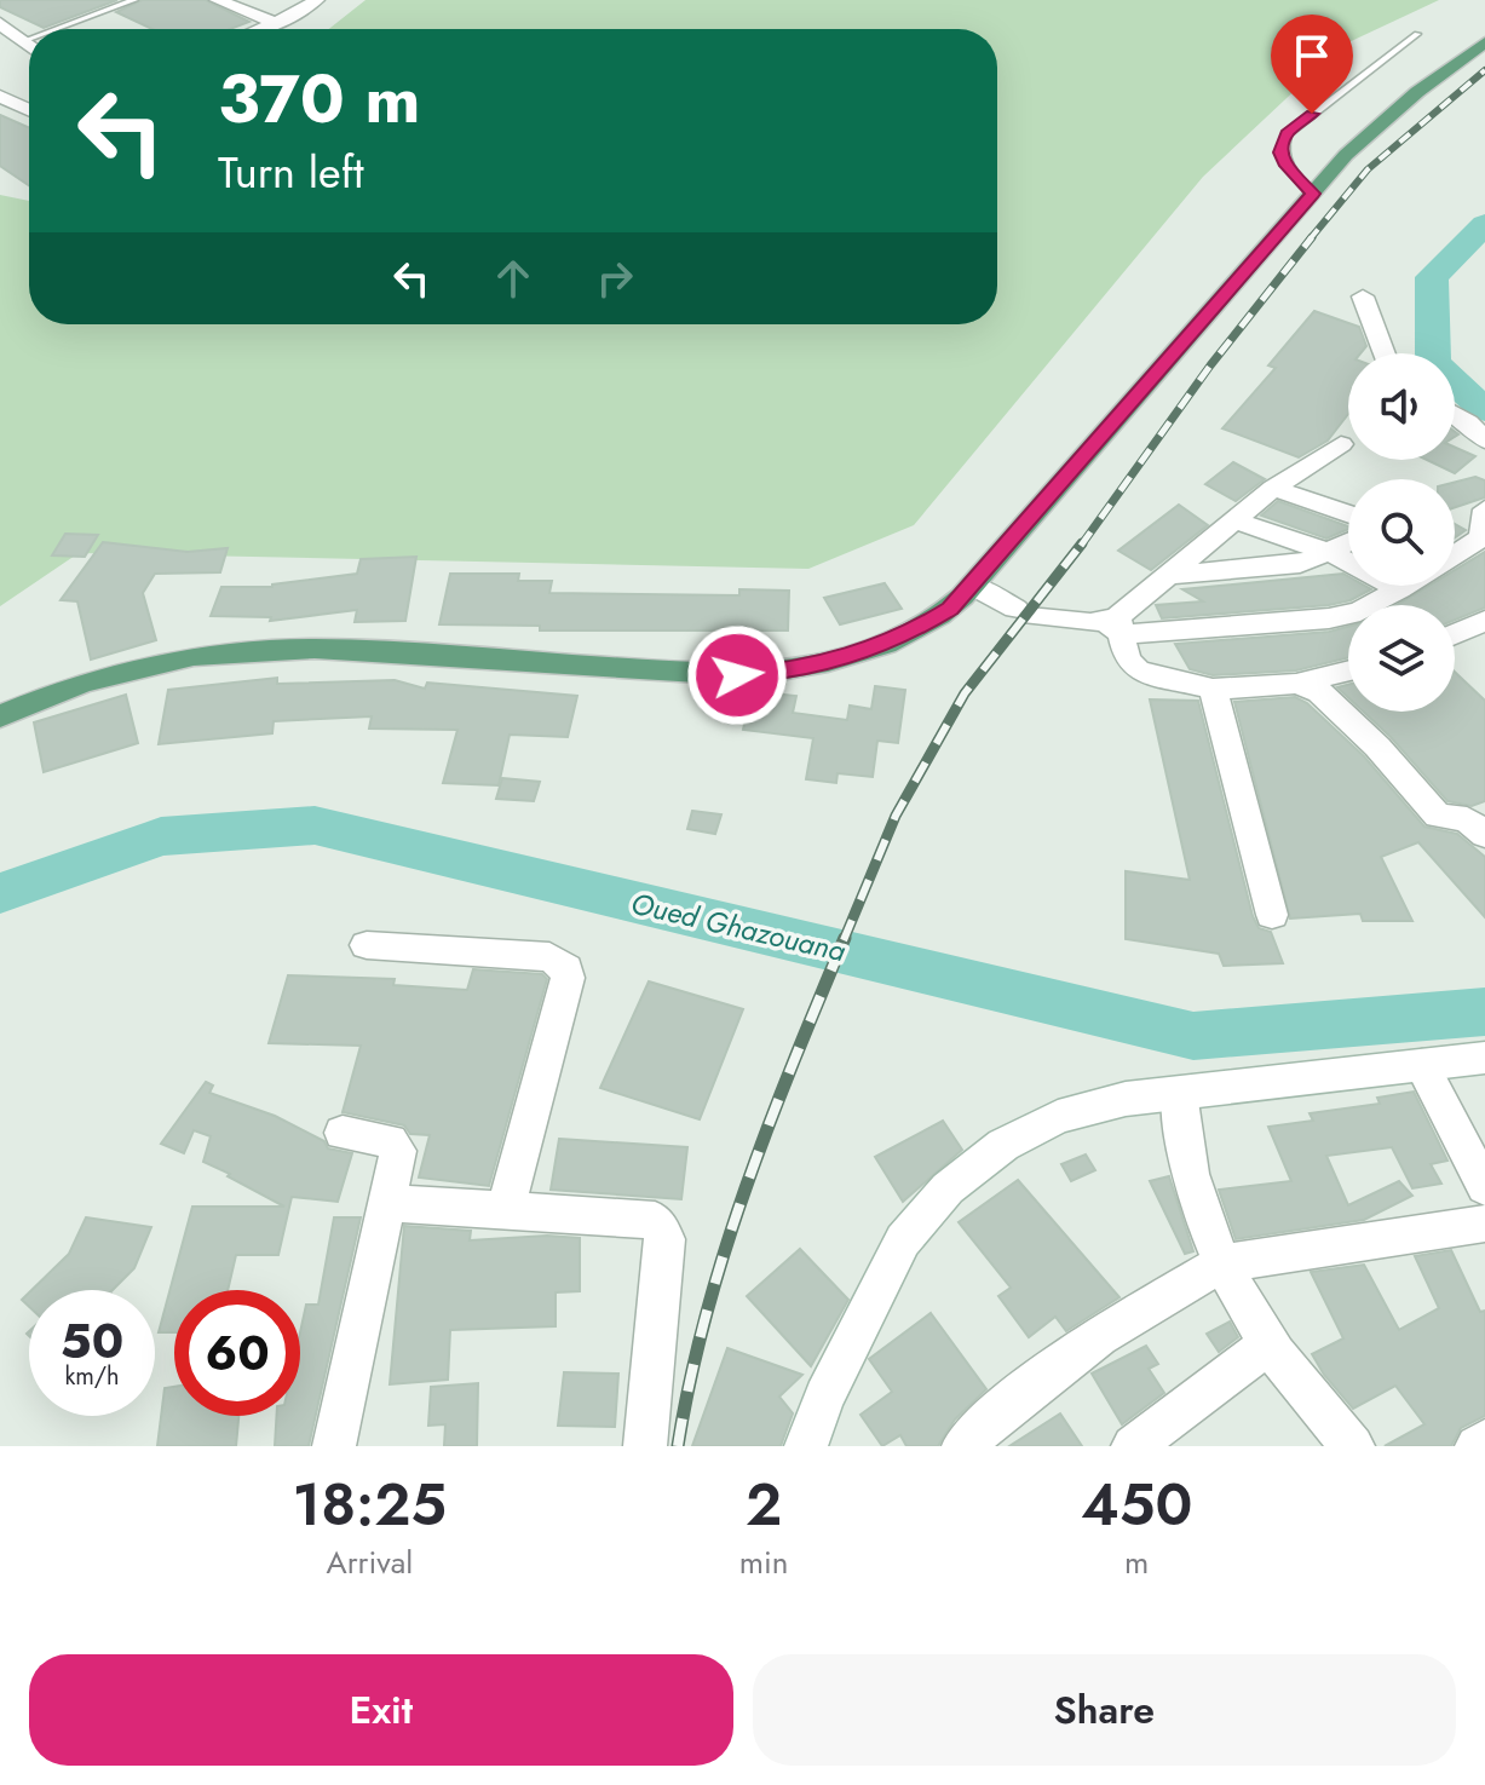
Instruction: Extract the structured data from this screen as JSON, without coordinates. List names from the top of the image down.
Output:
{
  "water": ["Oued Ghazouana"],
  "page": {
    "turn": ["370 m", "Turn left"],
    "speed": "50 km/h",
    "limit": "60",
    "eta": [
      "18:25",
      "Arrival",
      "2",
      "min",
      "450",
      "m"
    ],
    "buttons": ["Exit", "Share"]
  }
}
